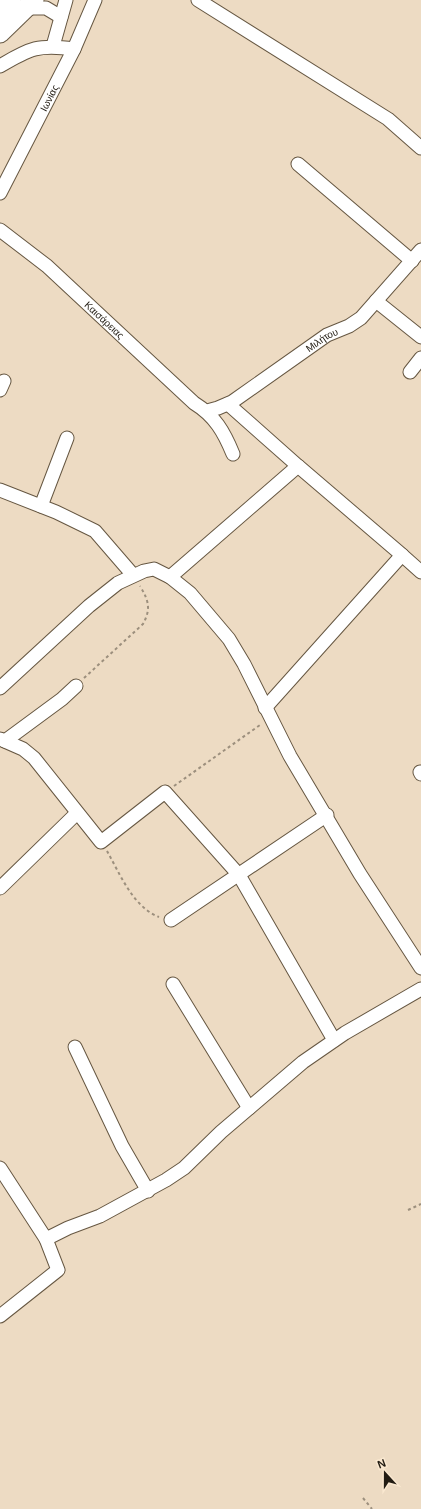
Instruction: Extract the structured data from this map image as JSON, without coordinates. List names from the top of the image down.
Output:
{
  "streets": {
    "street": ["Ιωνίας", "Καισάρειας", "Μιλήτου"]
  },
  "crossings": [
    ["Καισάρειας", "Μιλήτου"]
  ],
  "north": "top"
}
